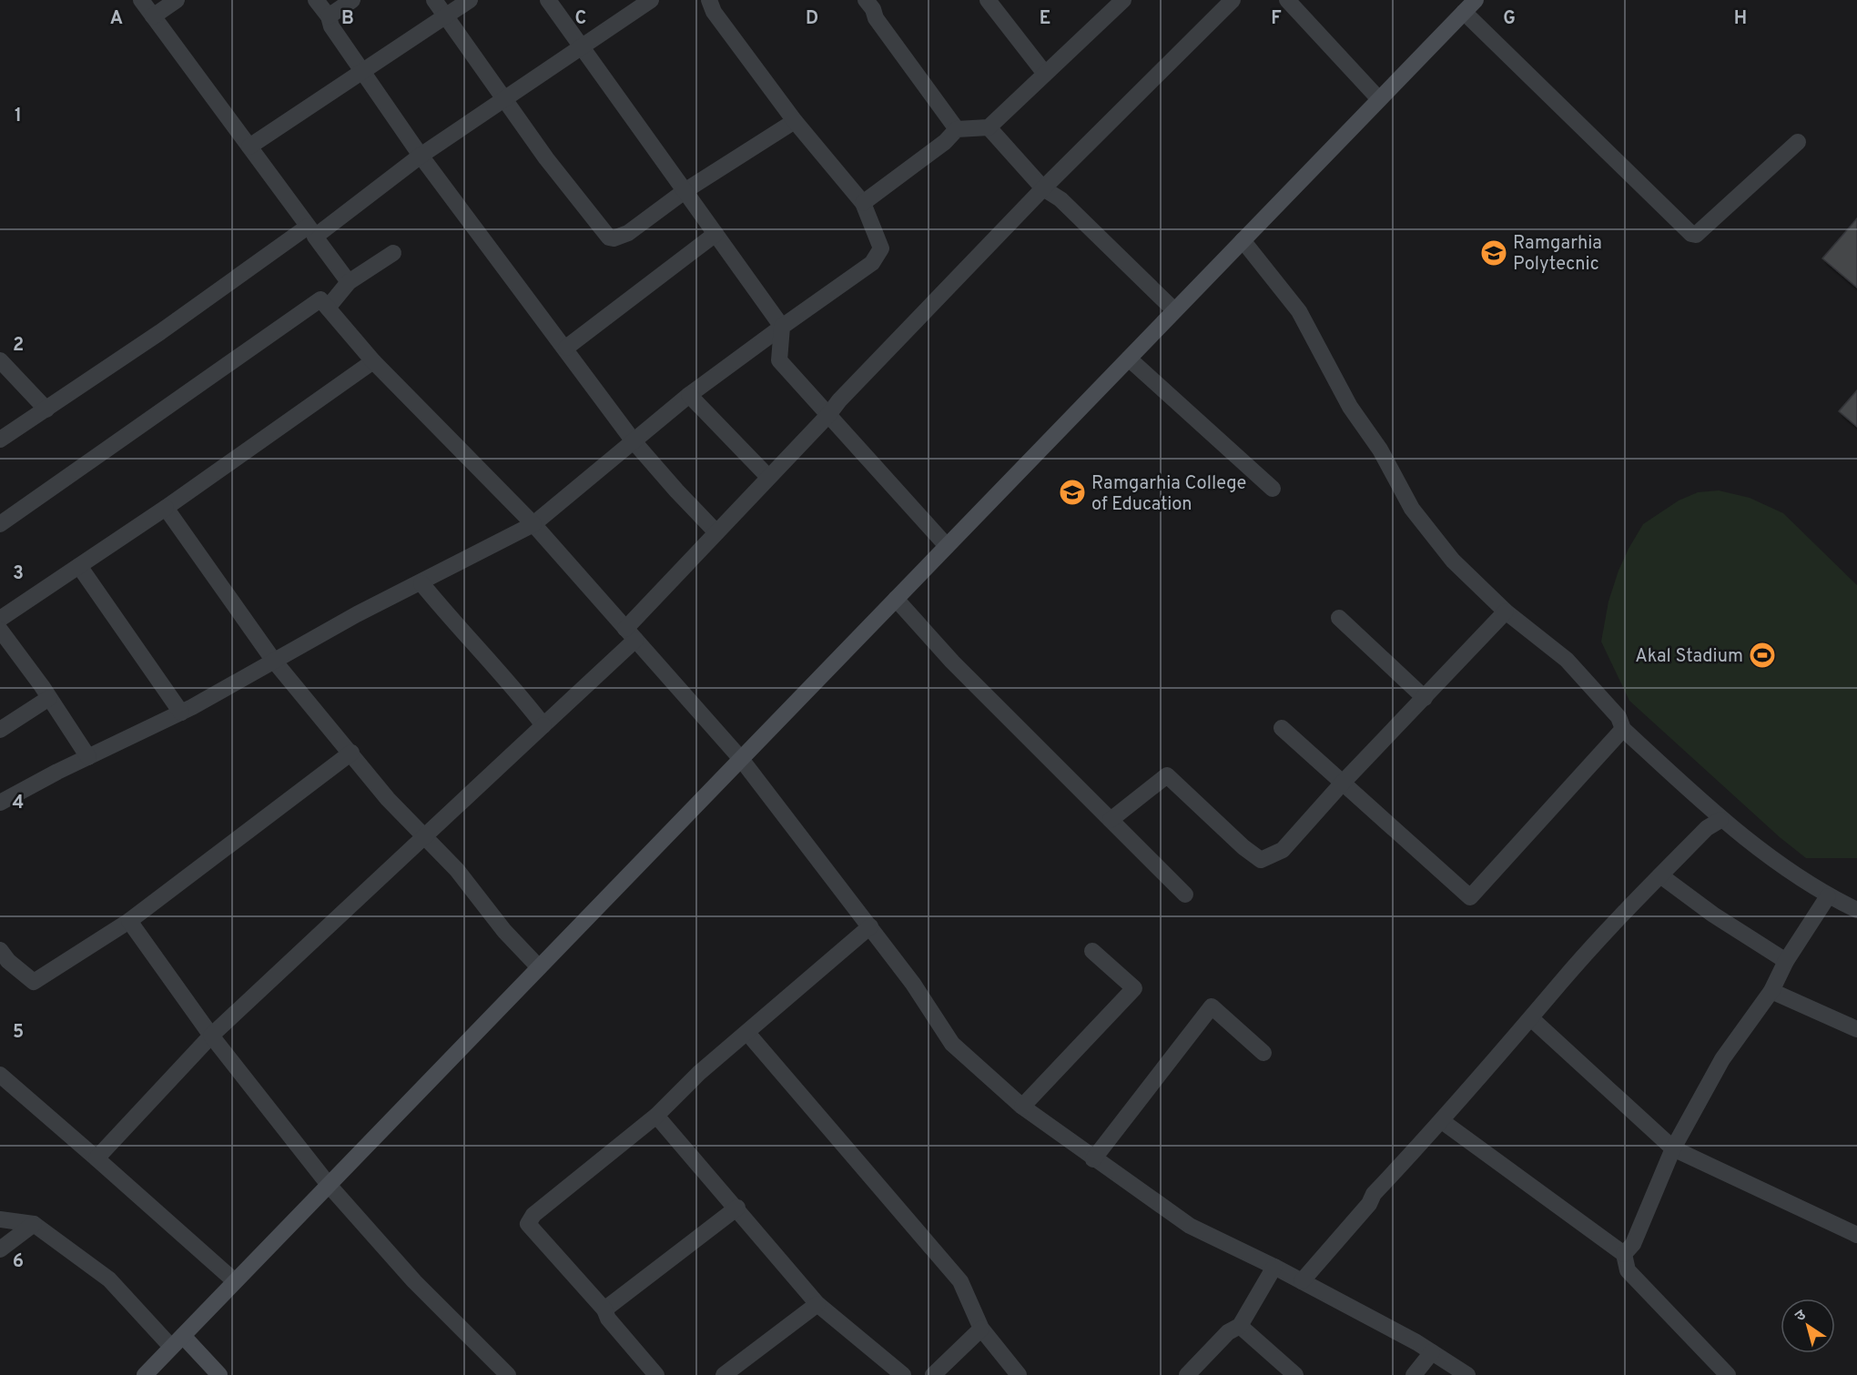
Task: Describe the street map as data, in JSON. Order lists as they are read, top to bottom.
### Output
{
  "places": {
    "school or university": ["Ramgarhia Polytecnic", "Ramgarhia College of Education"],
    "sports": ["Akal Stadium"]
  },
  "north": "top left",
  "grid": {
    "columns": [
      "A",
      "B",
      "C",
      "D",
      "E",
      "F",
      "G",
      "H"
    ],
    "rows": [
      "1",
      "2",
      "3",
      "4",
      "5",
      "6"
    ]
  }
}
